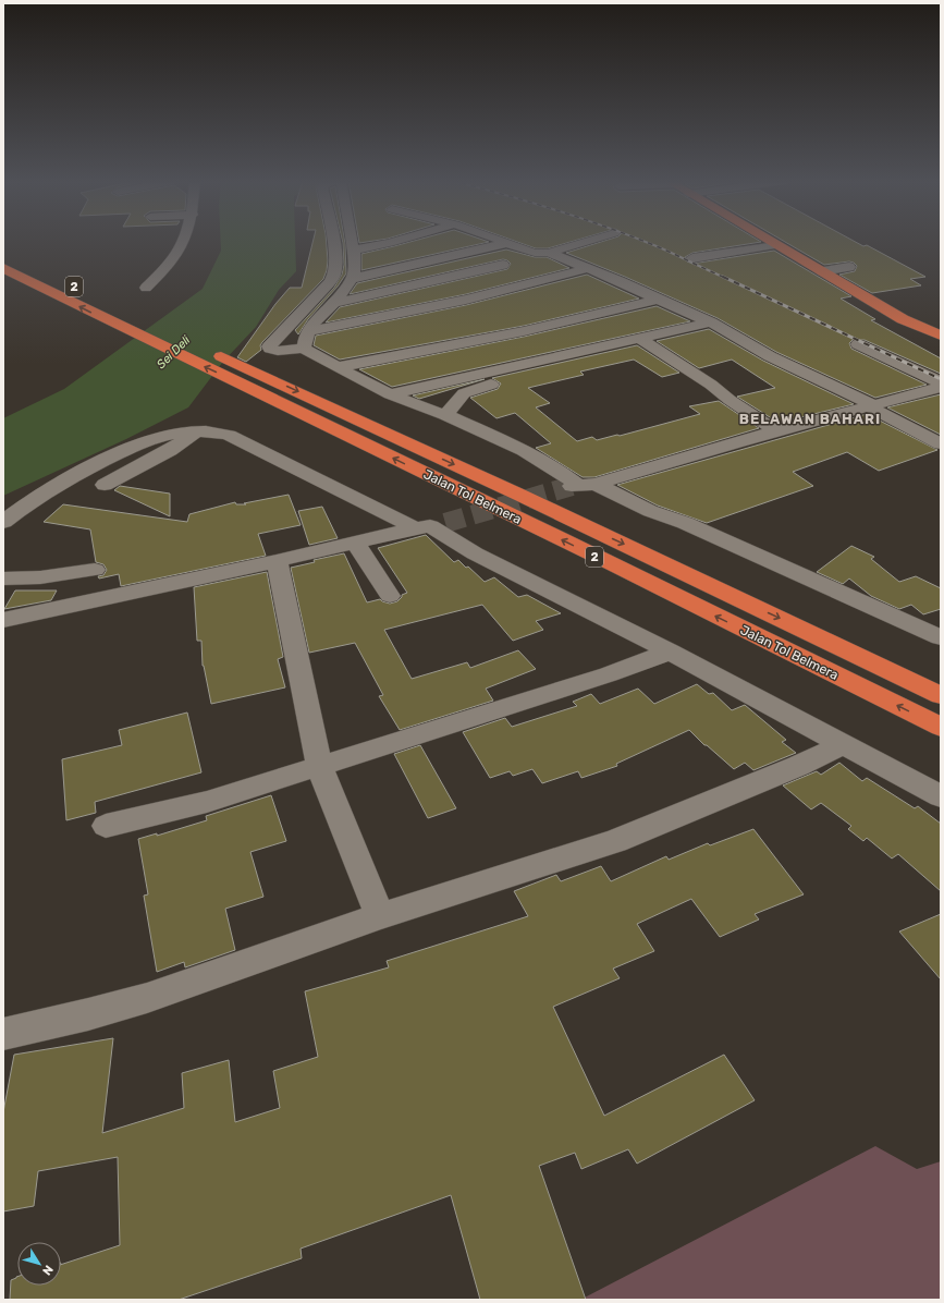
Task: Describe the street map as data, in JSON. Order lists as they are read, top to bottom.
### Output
{
  "streets": {
    "highway": ["2", "Jalan Tol Belmera"]
  },
  "districts": ["BELAWAN BAHARI"],
  "water": ["Sei Deli"],
  "north": "bottom right"
}
